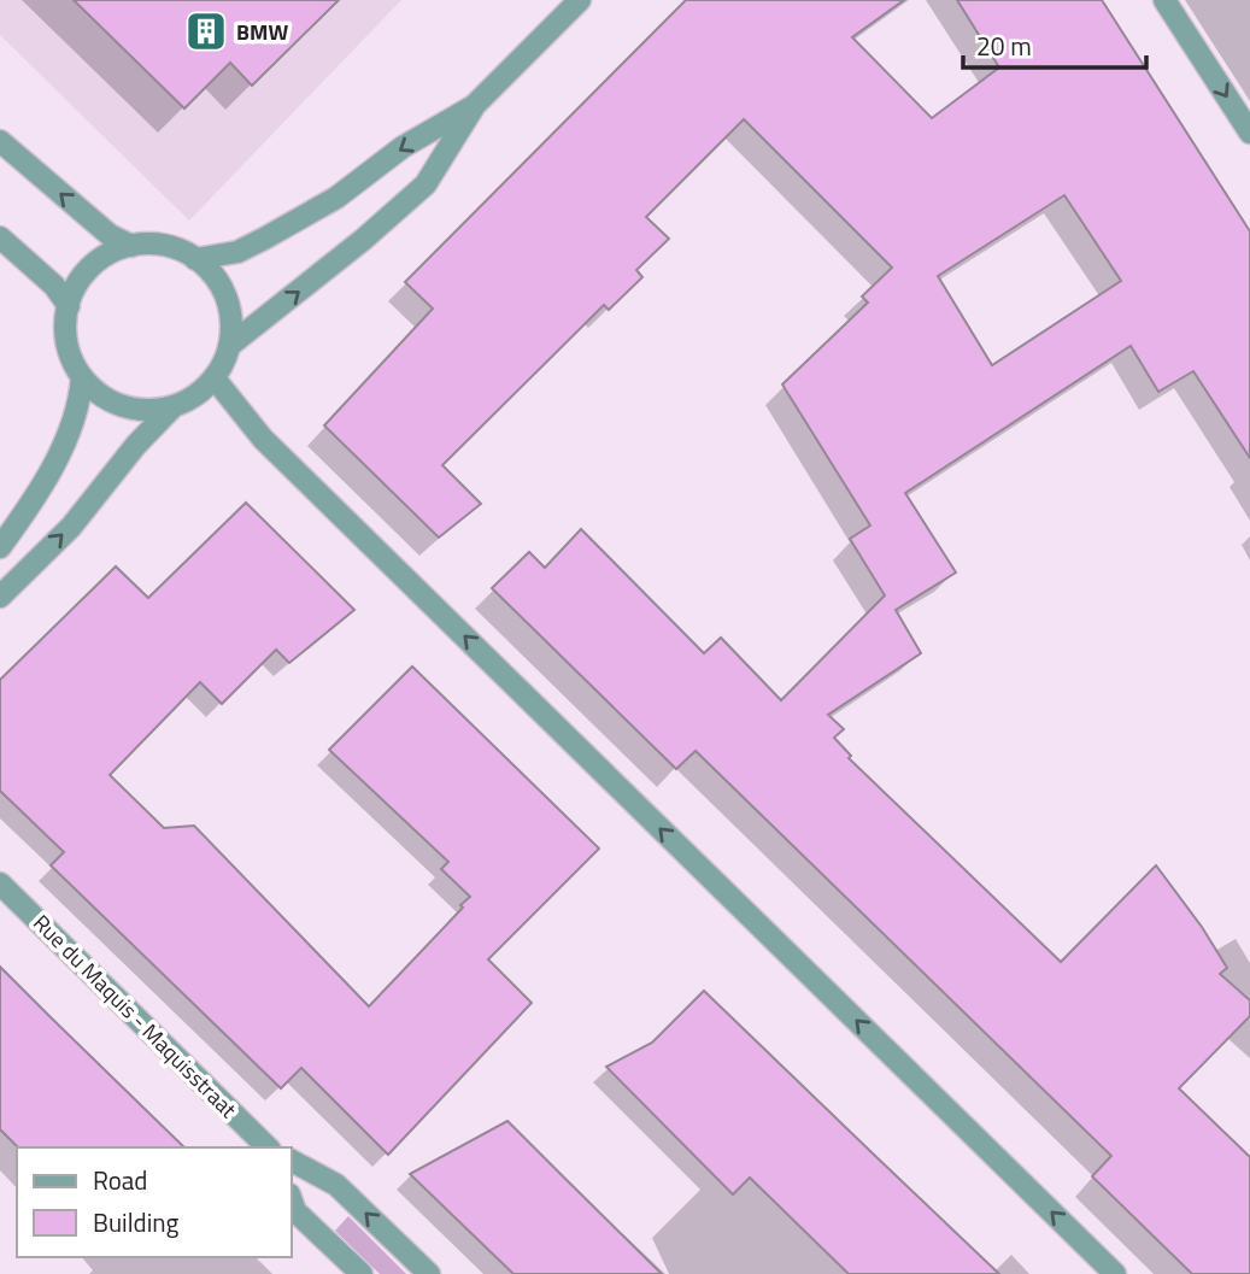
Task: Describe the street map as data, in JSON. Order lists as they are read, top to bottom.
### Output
{
  "streets": {
    "street": ["Rue du Maquis - Maquisstraat"]
  },
  "places": {
    "building": ["BMW"]
  },
  "legend": ["Road", "Building"],
  "scale_bar": "20 m"
}
